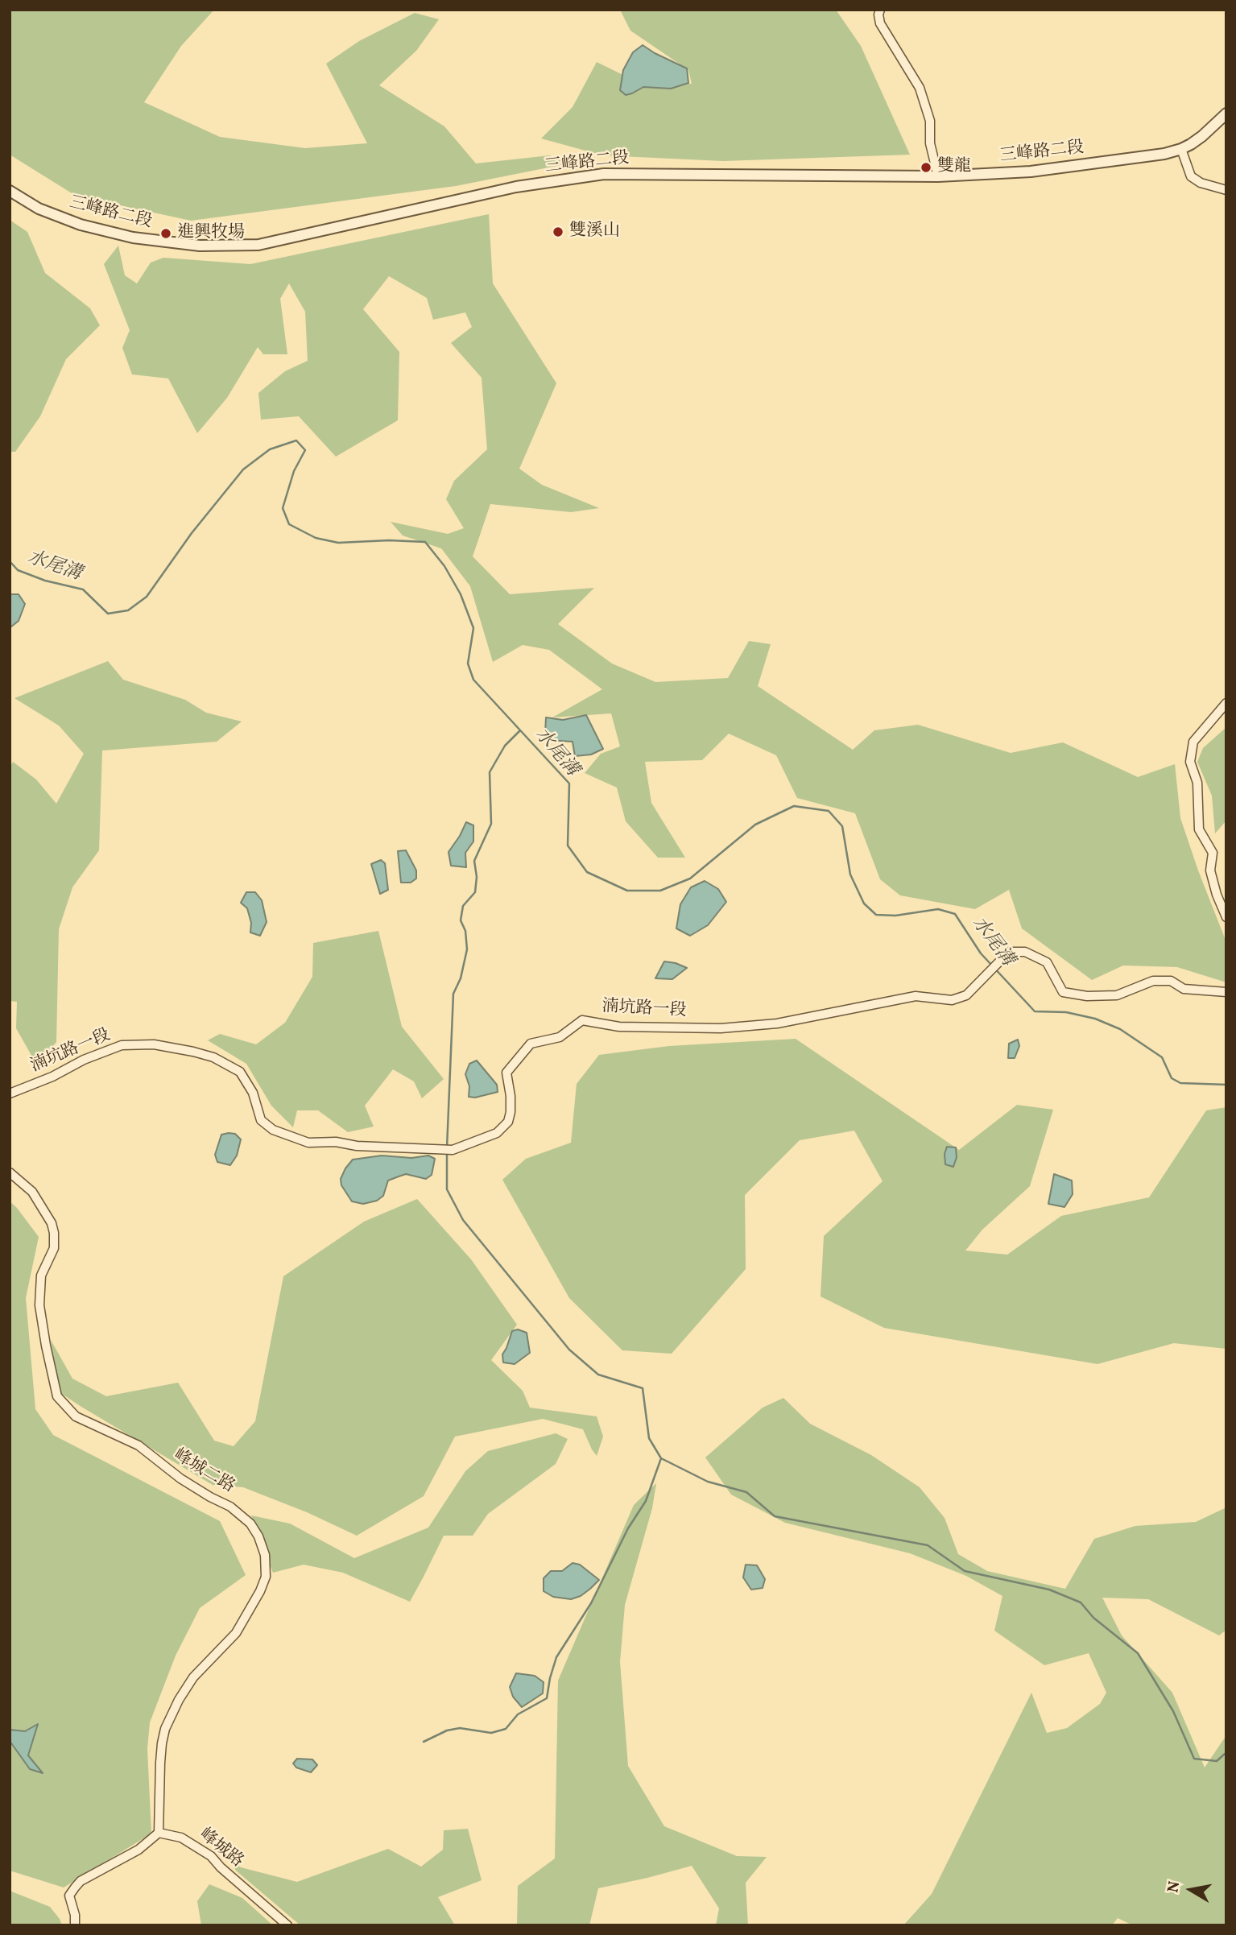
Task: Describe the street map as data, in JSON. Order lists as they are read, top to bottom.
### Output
{
  "streets": {
    "street": [
      "三峰路二段",
      "湳坑路一段",
      "峰城二路",
      "峰城路"
    ]
  },
  "crossings": [
    ["峰城二路", "峰城路"]
  ],
  "water": ["水尾溝"],
  "places": ["雙龍", "雙溪山", "進興牧場"],
  "north": "left"
}
